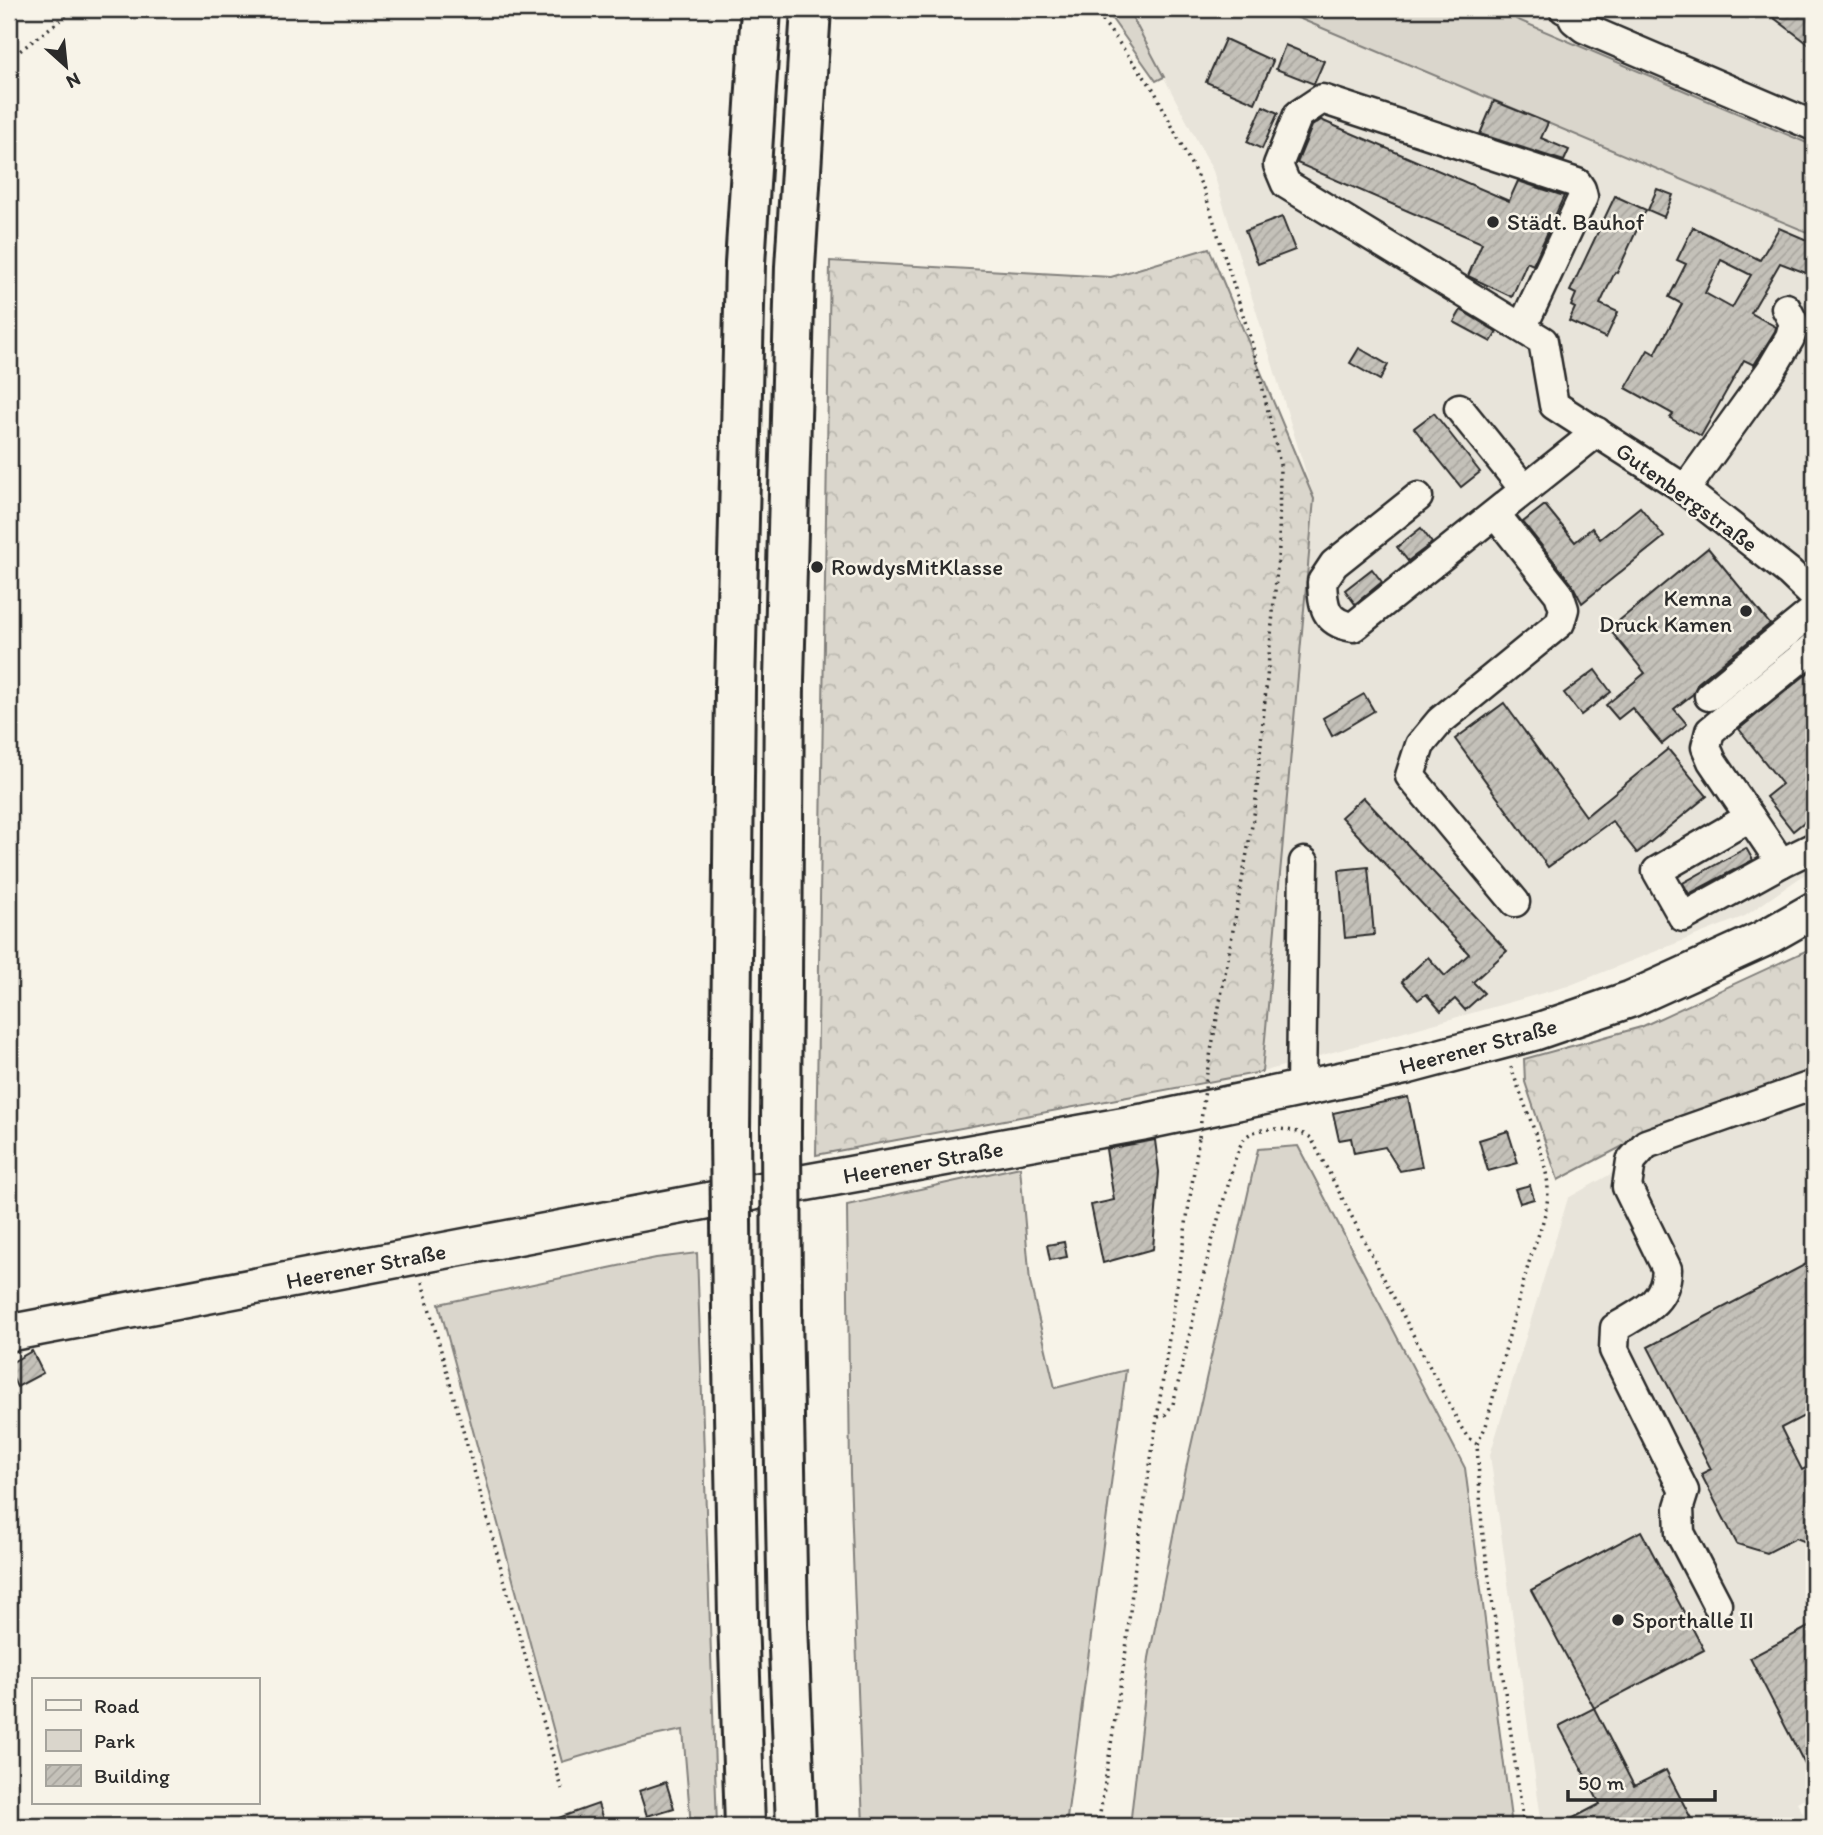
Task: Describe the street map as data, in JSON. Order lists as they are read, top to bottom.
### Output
{
  "streets": {
    "main road": ["Heerener Straße"],
    "street": ["Gutenbergstraße"]
  },
  "places": [
    "Städt. Bauhof",
    "RowdysMitKlasse",
    "Kemna Druck Kamen",
    "Sporthalle II"
  ],
  "legend": ["Road", "Park", "Building"],
  "scale_bar": "50 m",
  "north": "bottom right"
}
